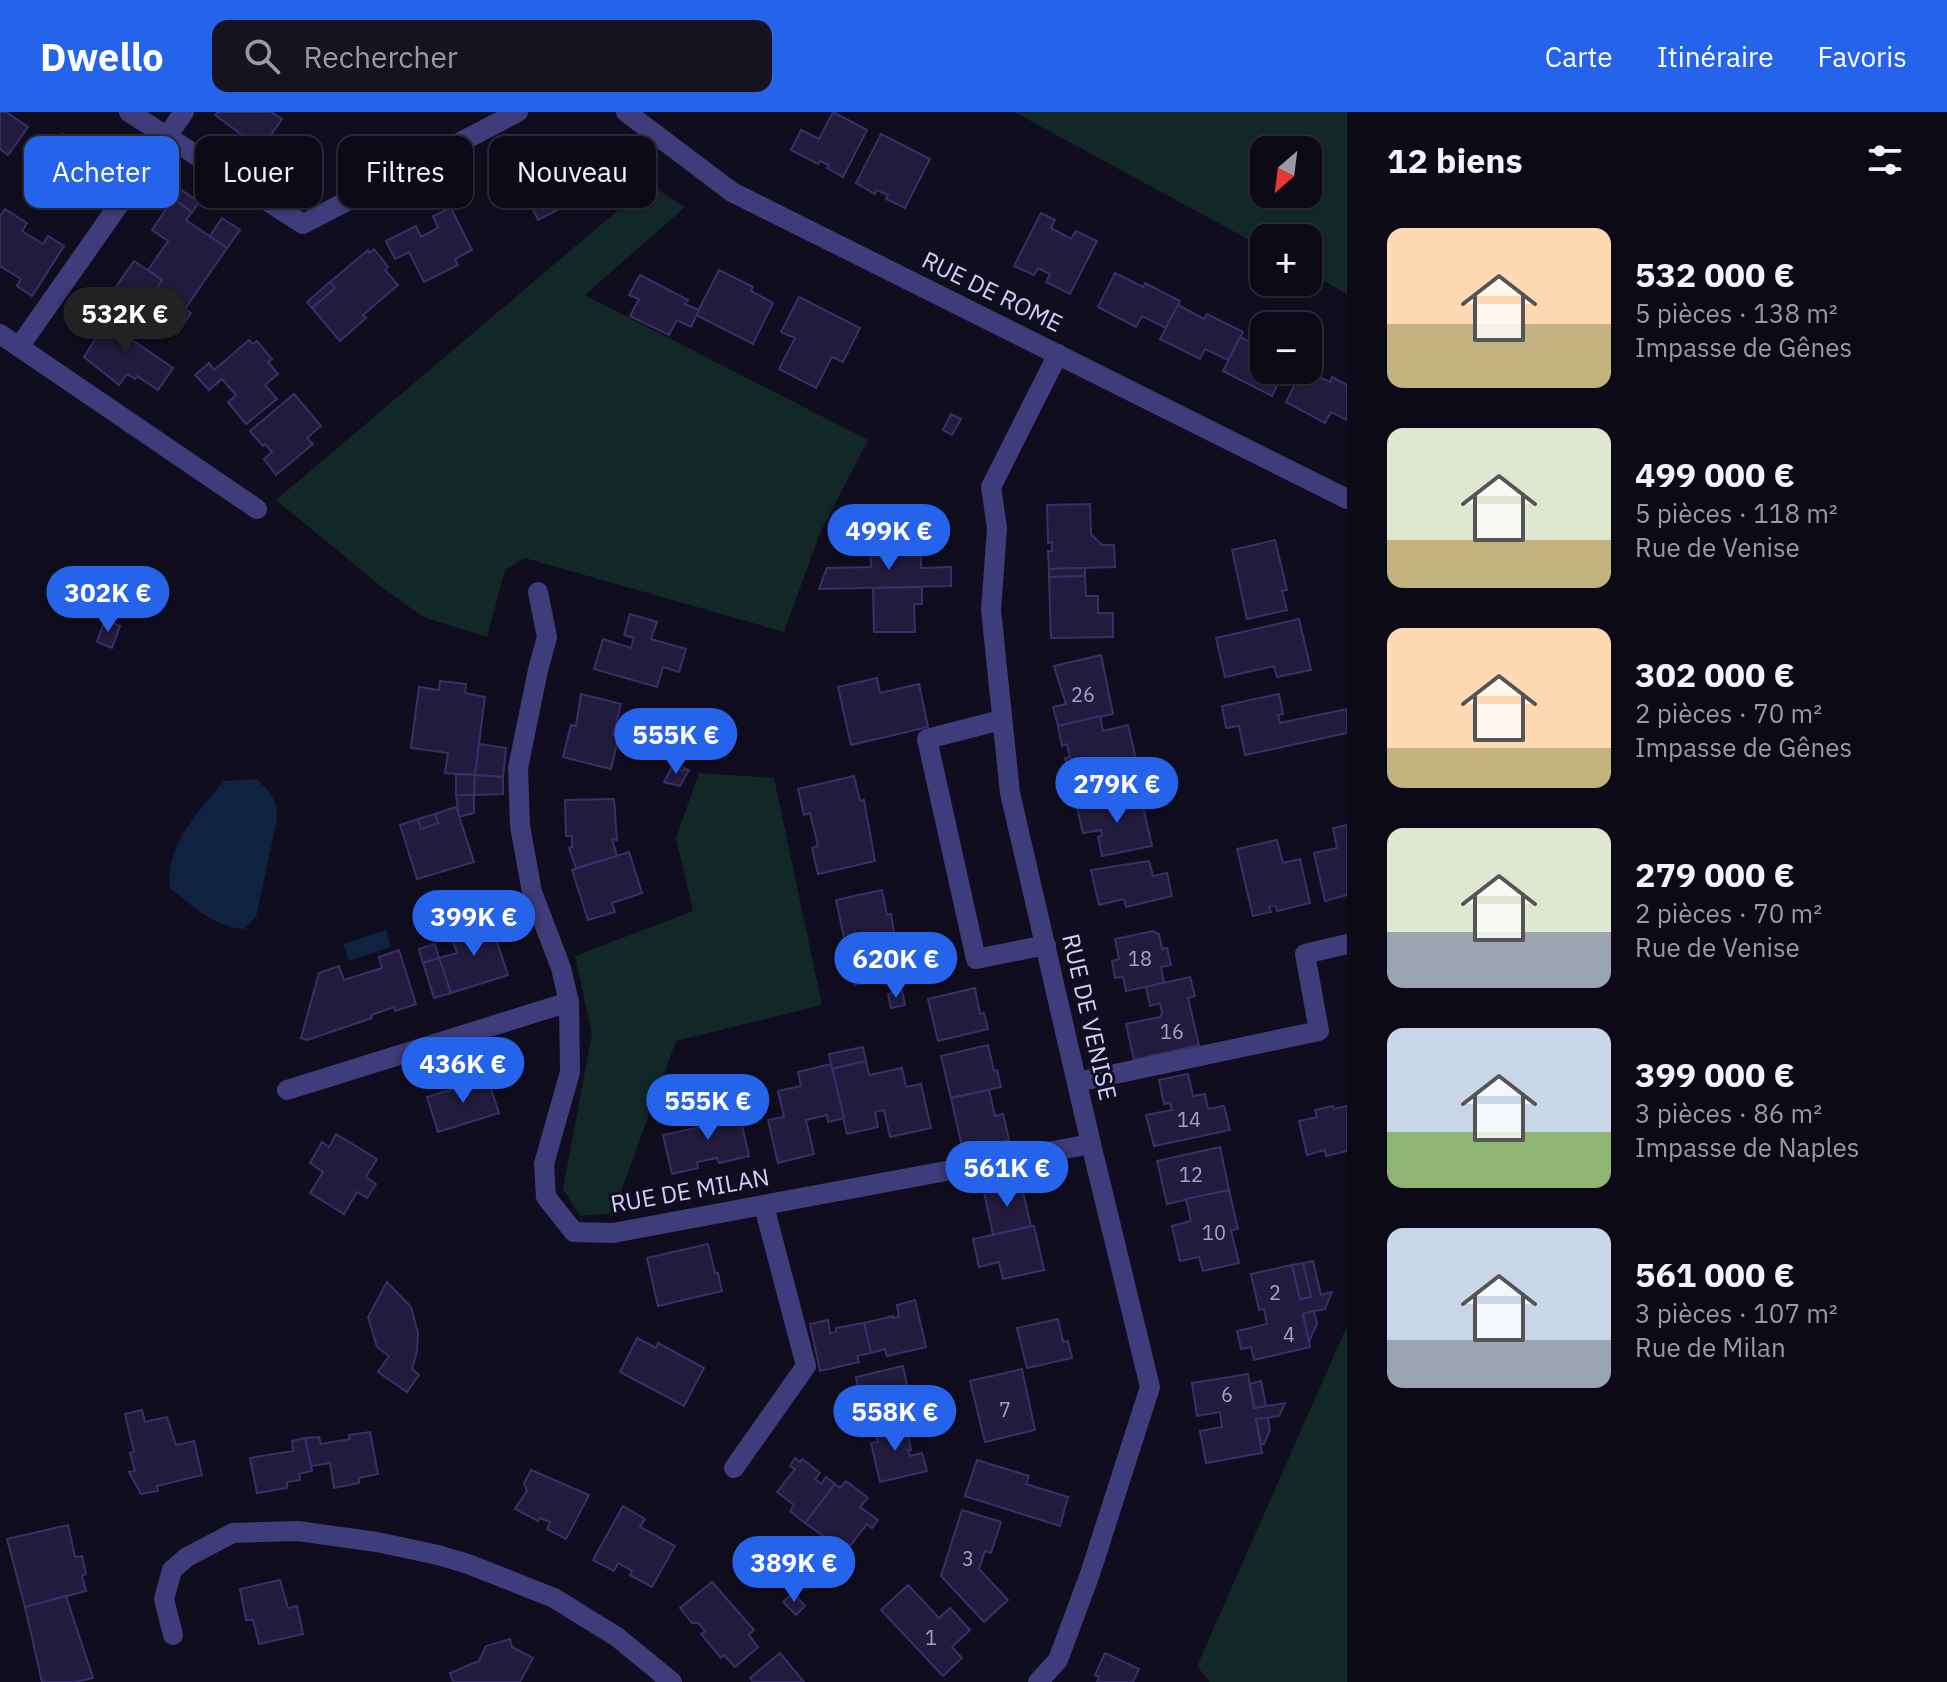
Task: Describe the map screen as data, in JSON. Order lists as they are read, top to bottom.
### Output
{
  "streets": {
    "street": ["RUE DE ROME", "RUE DE VENISE", "RUE DE MILAN"]
  },
  "crossings": [
    ["RUE DE ROME", "RUE DE VENISE"],
    ["RUE DE VENISE", "RUE DE MILAN"]
  ],
  "house_numbers": [
    "26",
    "18",
    "16",
    "14",
    "12",
    "10",
    "2",
    "4",
    "6",
    "7",
    "3",
    "1"
  ],
  "north": "bottom left",
  "page": {
    "header": "Dwello",
    "search": "Rechercher",
    "nav": ["Carte", "Itinéraire", "Favoris"],
    "heading": "12 biens",
    "map_buttons": ["+", "−"],
    "chip": [
      "Acheter",
      "Louer",
      "Filtres",
      "Nouveau"
    ],
    "list": [
      {
        "name": "532 000 €",
        "note": "5 pièces · 138 m² · Impasse de Gênes"
      },
      {
        "name": "499 000 €",
        "note": "5 pièces · 118 m² · Rue de Venise"
      },
      {
        "name": "302 000 €",
        "note": "2 pièces · 70 m² · Impasse de Gênes"
      },
      {
        "name": "279 000 €",
        "note": "2 pièces · 70 m² · Rue de Venise"
      },
      {
        "name": "399 000 €",
        "note": "3 pièces · 86 m² · Impasse de Naples"
      },
      {
        "name": "561 000 €",
        "note": "3 pièces · 107 m² · Rue de Milan"
      }
    ],
    "price": [
      "532K €",
      "499K €",
      "302K €",
      "555K €",
      "279K €",
      "399K €",
      "620K €",
      "436K €",
      "555K €",
      "561K €",
      "558K €",
      "389K €"
    ]
  }
}
